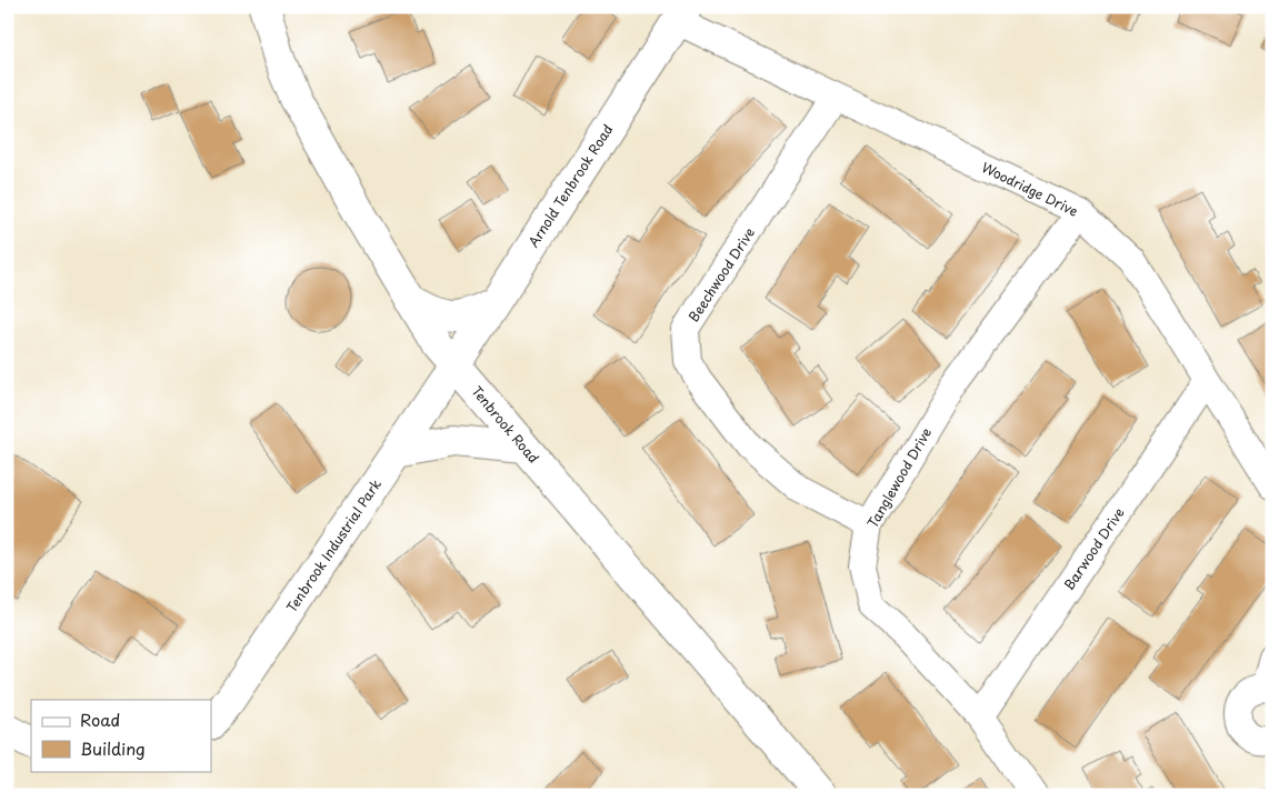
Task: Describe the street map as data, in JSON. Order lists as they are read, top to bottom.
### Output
{
  "streets": {
    "street": [
      "Arnold Tenbrook Road",
      "Woodridge Drive",
      "Beechwood Drive",
      "Tenbrook Road",
      "Tanglewood Drive",
      "Tenbrook Industrial Park",
      "Barwood Drive"
    ]
  },
  "crossings": [
    ["Arnold Tenbrook Road", "Woodridge Drive"],
    ["Arnold Tenbrook Road", "Tenbrook Road"],
    ["Arnold Tenbrook Road", "Tenbrook Industrial Park"],
    ["Woodridge Drive", "Beechwood Drive"],
    ["Woodridge Drive", "Tanglewood Drive"],
    ["Woodridge Drive", "Barwood Drive"],
    ["Beechwood Drive", "Tanglewood Drive"],
    ["Tenbrook Road", "Tenbrook Industrial Park"],
    ["Tanglewood Drive", "Barwood Drive"]
  ],
  "legend": ["Road", "Building"]
}
